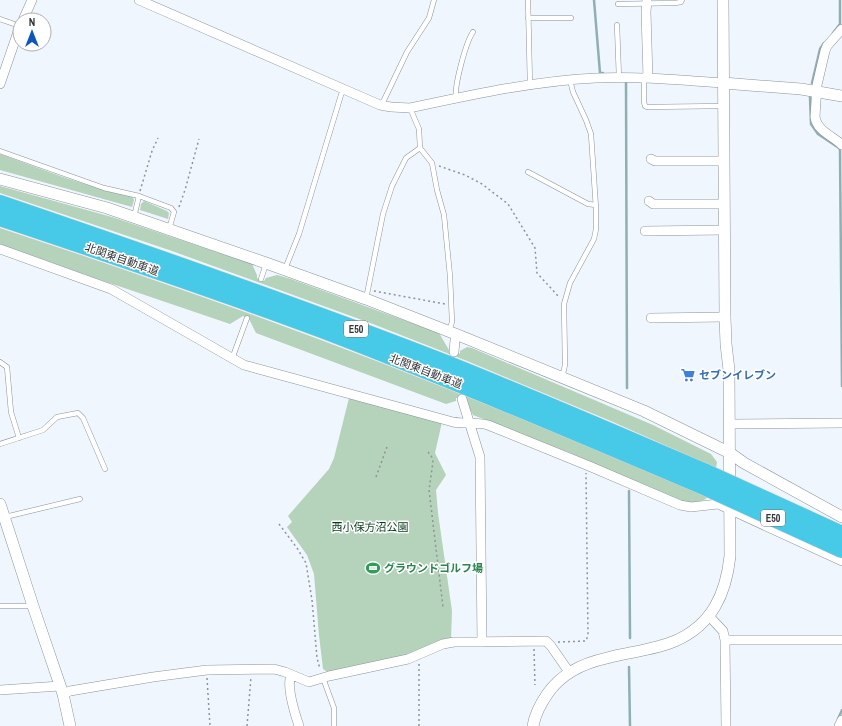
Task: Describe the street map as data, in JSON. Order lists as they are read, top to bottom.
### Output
{
  "streets": {
    "highway": ["北関東自動車道", "E50"]
  },
  "parks": ["西小保方沼公園"],
  "places": {
    "supermarket": ["セブンイレブン"],
    "sports": ["グラウンドゴルフ場"]
  },
  "north": "top"
}
